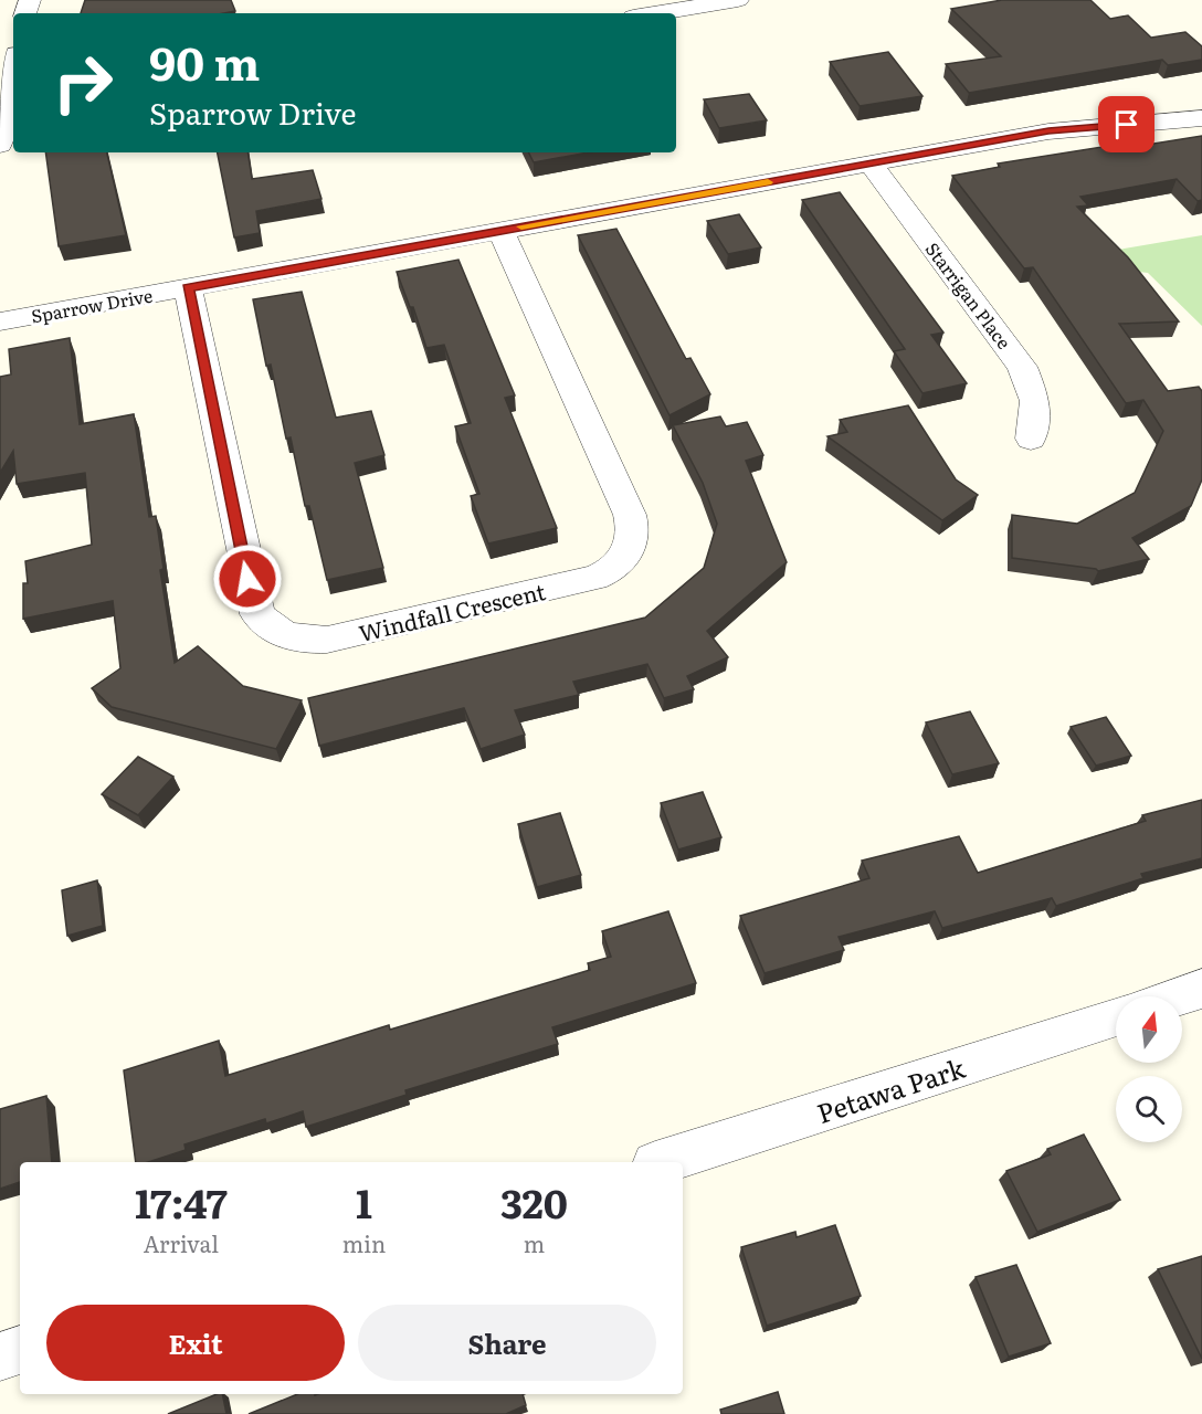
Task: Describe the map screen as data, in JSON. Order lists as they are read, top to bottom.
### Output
{
  "streets": {
    "street": [
      "Starrigan Place",
      "Sparrow Drive",
      "Windfall Crescent",
      "Petawa Park"
    ]
  },
  "crossings": [
    ["Starrigan Place", "Sparrow Drive"],
    ["Sparrow Drive", "Windfall Crescent"]
  ],
  "north": "top",
  "page": {
    "turn": ["90 m", "Sparrow Drive"],
    "eta": [
      "17:47",
      "Arrival",
      "1",
      "min",
      "320",
      "m"
    ],
    "buttons": ["Exit", "Share"]
  }
}
